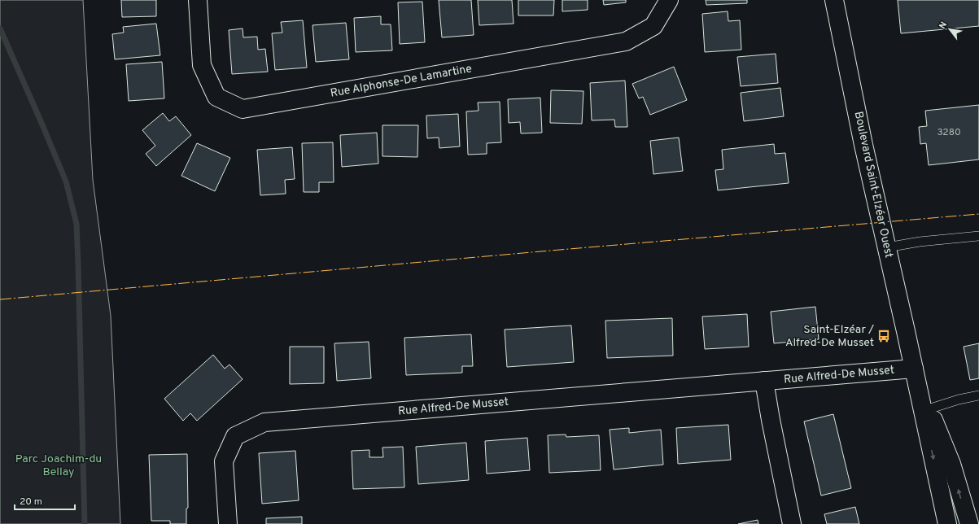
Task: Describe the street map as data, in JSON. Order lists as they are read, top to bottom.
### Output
{
  "streets": {
    "street": ["Rue Alphonse-De Lamartine", "Boulevard Saint-Elzéar Ouest", "Rue Alfred-De Musset"]
  },
  "crossings": [
    ["Boulevard Saint-Elzéar Ouest", "Rue Alfred-De Musset"]
  ],
  "parks": ["Parc Joachim-du Bellay"],
  "places": {
    "bus stop": ["Saint-Elzéar / Alfred-De Musset"]
  },
  "house_numbers": ["3280"],
  "scale_bar": "20 m",
  "north": "top left"
}
